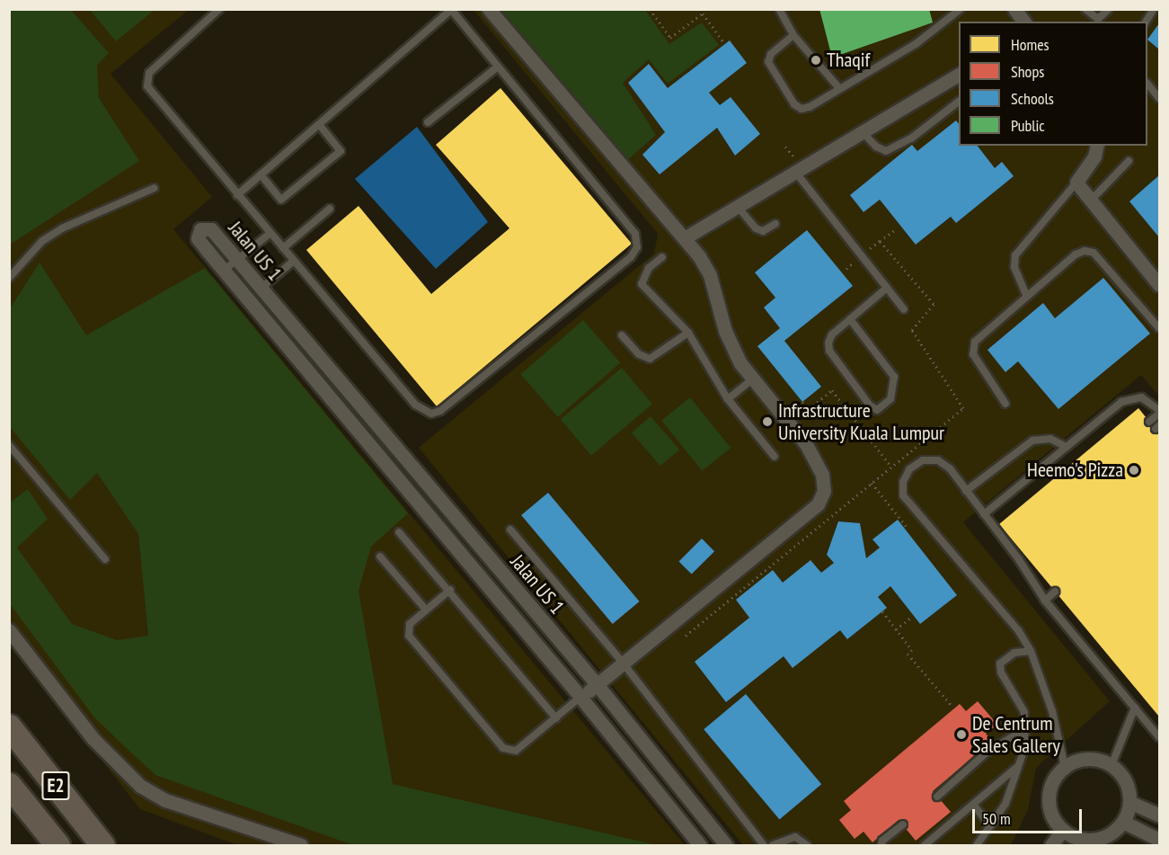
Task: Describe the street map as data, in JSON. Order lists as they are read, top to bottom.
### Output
{
  "streets": {
    "highway": ["E2"],
    "street": ["Jalan US 1"]
  },
  "places": [
    "Thaqif",
    "Infrastructure University Kuala Lumpur",
    "Heemo's Pizza",
    "De Centrum Sales Gallery"
  ],
  "legend": [
    "Homes",
    "Shops",
    "Schools",
    "Public"
  ],
  "scale_bar": "50 m"
}
